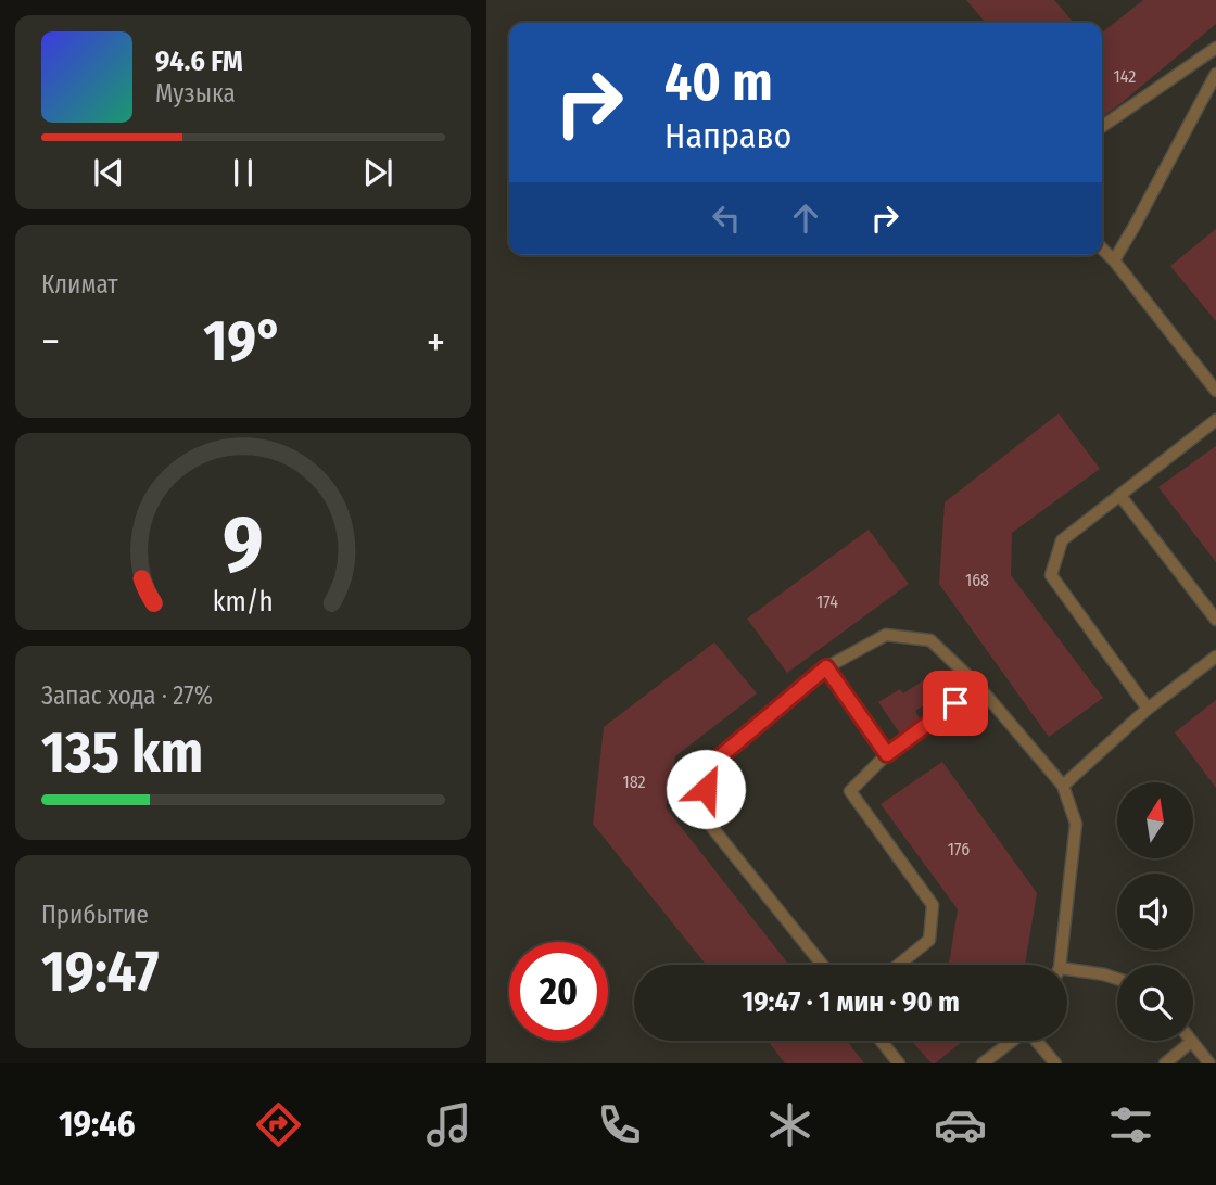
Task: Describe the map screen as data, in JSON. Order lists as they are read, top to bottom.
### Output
{
  "house_numbers": [
    "142",
    "168",
    "174",
    "182",
    "176"
  ],
  "north": "top",
  "page": {
    "turn": ["40 m", "Направо"],
    "song": ["94.6 FM", "Музыка"],
    "tile": [
      "Климат",
      ["Запас хода · 27%", "135 km"],
      ["Прибытие", "19:47"]
    ],
    "heat": ["−", "19°", "+"],
    "limit": "20",
    "trip": "19:47 · 1 мин · 90 m",
    "tabs": "19:46",
    "gauge": ["9", "km/h"]
  }
}
